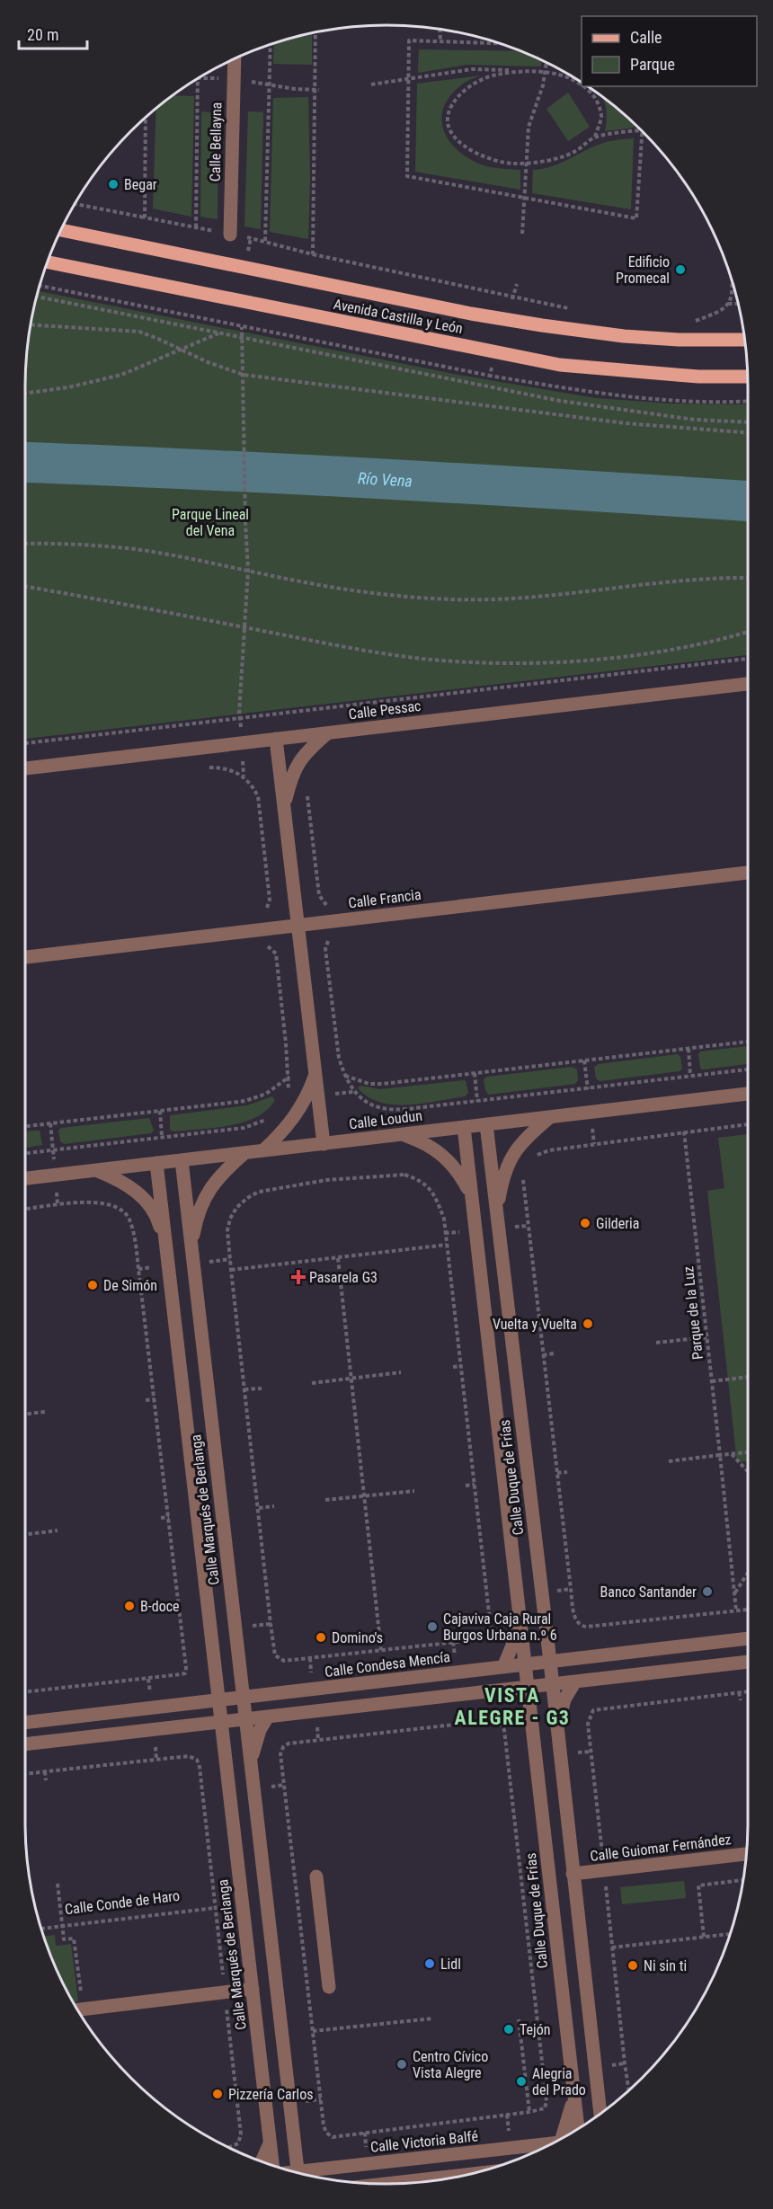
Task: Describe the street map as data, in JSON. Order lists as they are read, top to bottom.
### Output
{
  "streets": {
    "main road": ["Avenida Castilla y León"],
    "street": [
      "Calle Bellayna",
      "Calle Pessac",
      "Calle Francia",
      "Calle Loudun",
      "Calle Duque de Frías",
      "Calle Marqués de Berlanga",
      "Calle Condesa Mencía",
      "Calle Guiomar Fernández",
      "Calle Victoria Balfé"
    ],
    "path": ["Parque de la Luz", "Calle Conde de Haro"]
  },
  "crossings": [
    ["Calle Loudun", "Calle Duque de Frías"],
    ["Calle Loudun", "Calle Marqués de Berlanga"],
    ["Calle Duque de Frías", "Calle Condesa Mencía"],
    ["Calle Duque de Frías", "Calle Guiomar Fernández"],
    ["Calle Marqués de Berlanga", "Calle Condesa Mencía"]
  ],
  "districts": ["VISTA ALEGRE - G3"],
  "water": ["Río Vena"],
  "parks": ["Parque Lineal del Vena"],
  "places": {
    "other": [
      "Begar",
      "Edificio Promecal",
      "Gilderia",
      "De Simón",
      "Vuelta y Vuelta",
      "Banco Santander",
      "B-doce",
      "Cajaviva Caja Rural Burgos Urbana n.º 6",
      "Domino's",
      "Lidl",
      "Ni sin ti",
      "Tejón",
      "Centro Cívico Vista Alegre",
      "Alegria del Prado",
      "Pizzería Carlos"
    ],
    "health": ["Pasarela G3"]
  },
  "legend": ["Calle", "Parque"],
  "scale_bar": "20 m"
}
